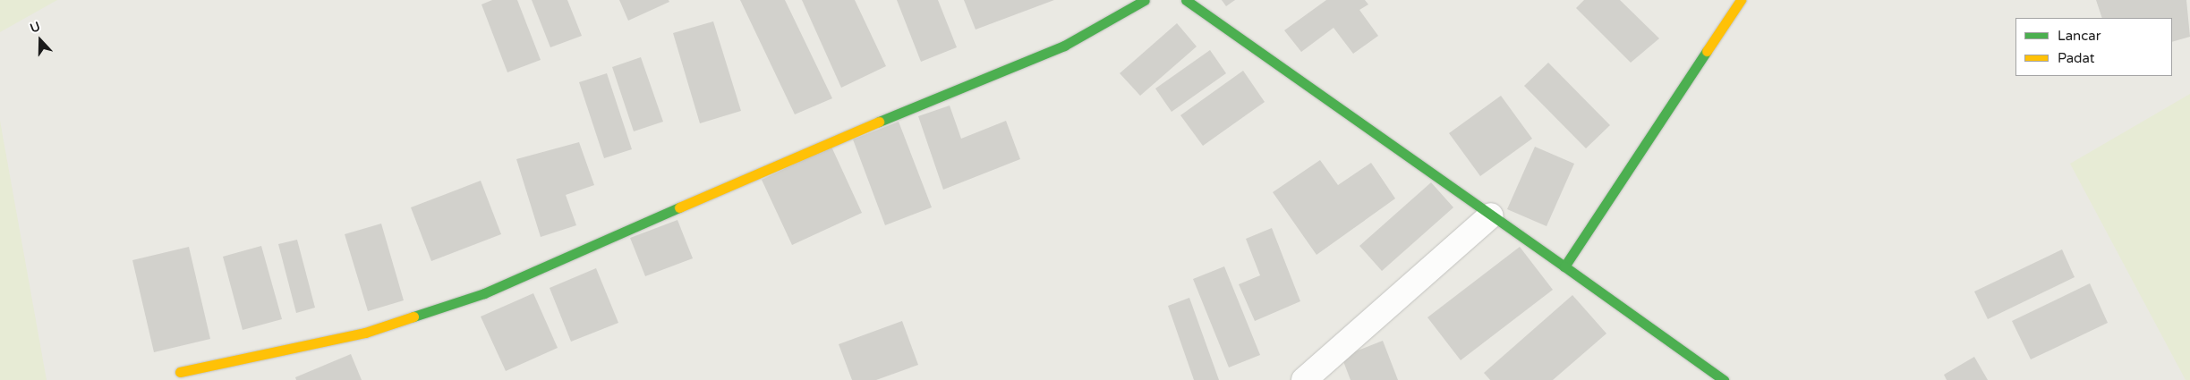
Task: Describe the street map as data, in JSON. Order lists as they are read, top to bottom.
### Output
{
  "legend": ["Lancar", "Padat"],
  "north": "top"
}
